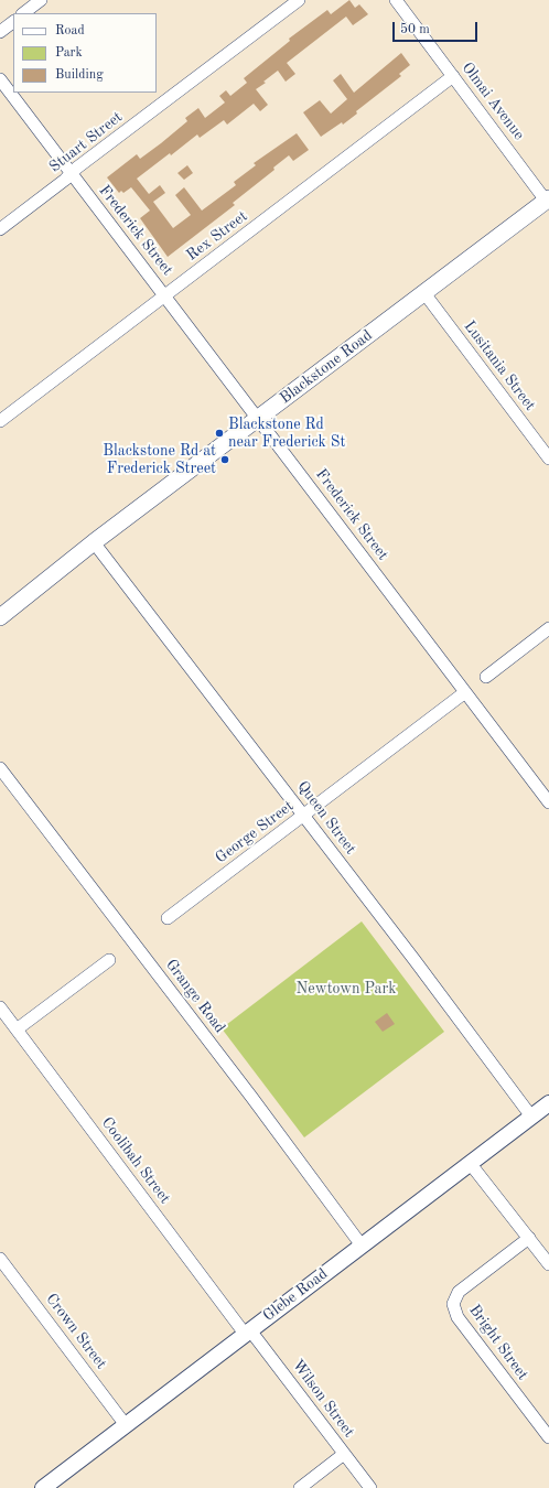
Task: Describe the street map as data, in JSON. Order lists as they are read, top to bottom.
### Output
{
  "streets": {
    "main road": ["Blackstone Road"],
    "street": [
      "Olmai Avenue",
      "Stuart Street",
      "Frederick Street",
      "Rex Street",
      "Lusitania Street",
      "Queen Street",
      "George Street",
      "Grange Road",
      "Coolibah Street",
      "Glebe Road",
      "Crown Street",
      "Bright Street",
      "Wilson Street"
    ]
  },
  "crossings": [
    ["Olmai Avenue", "Rex Street"],
    ["Olmai Avenue", "Blackstone Road"],
    ["Stuart Street", "Frederick Street"],
    ["Frederick Street", "Rex Street"],
    ["Frederick Street", "Blackstone Road"],
    ["Frederick Street", "George Street"],
    ["Lusitania Street", "Blackstone Road"],
    ["Blackstone Road", "Queen Street"],
    ["Queen Street", "George Street"],
    ["Queen Street", "Glebe Road"],
    ["Grange Road", "Glebe Road"],
    ["Coolibah Street", "Glebe Road"],
    ["Coolibah Street", "Wilson Street"],
    ["Glebe Road", "Crown Street"],
    ["Glebe Road", "Wilson Street"]
  ],
  "parks": ["Newtown Park"],
  "places": ["Blackstone Rd near Frederick St", "Blackstone Rd at Frederick Street"],
  "legend": ["Road", "Park", "Building"],
  "scale_bar": "50 m"
}
